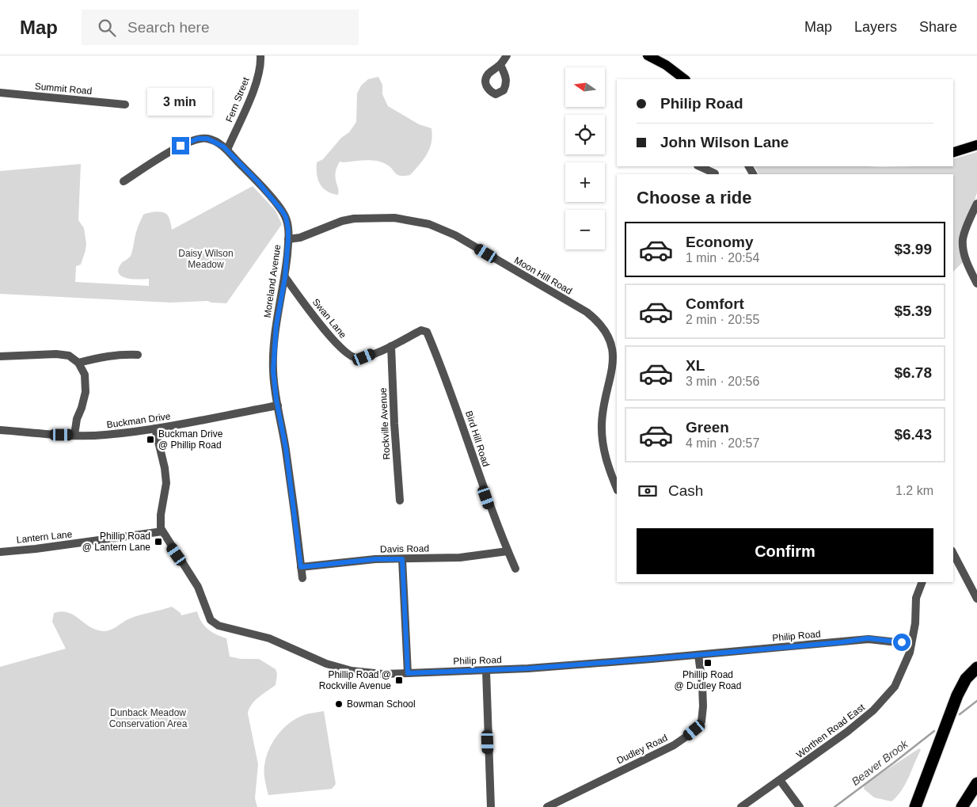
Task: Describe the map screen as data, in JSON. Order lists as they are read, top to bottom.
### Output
{
  "streets": {
    "street": [
      "Summit Road",
      "Fern Street",
      "Moon Hill Road",
      "Moreland Avenue",
      "Swan Lane",
      "Buckman Drive",
      "Rockville Avenue",
      "Bird Hill Road",
      "Lantern Lane",
      "Davis Road",
      "Philip Road",
      "Worthen Road East",
      "Dudley Road"
    ]
  },
  "crossings": [
    ["Fern Street", "Moreland Avenue"],
    ["Moon Hill Road", "Moreland Avenue"],
    ["Moreland Avenue", "Swan Lane"],
    ["Moreland Avenue", "Buckman Drive"],
    ["Moreland Avenue", "Davis Road"],
    ["Swan Lane", "Rockville Avenue"],
    ["Swan Lane", "Bird Hill Road"],
    ["Bird Hill Road", "Davis Road"],
    ["Lantern Lane", "Philip Road"],
    ["Philip Road", "Worthen Road East"],
    ["Philip Road", "Dudley Road"]
  ],
  "water": ["Beaver Brook"],
  "parks": ["Daisy Wilson Meadow", "Dunback Meadow Conservation Area"],
  "places": {
    "transit": [
      "Buckman Drive @ Phillip Road",
      "Phillip Road @ Lantern Lane",
      "Phillip Road @ Dudley Road",
      "Phillip Road @ Rockville Avenue"
    ],
    "other": ["Bowman School"]
  },
  "north": "left",
  "page": {
    "header": "Map",
    "search": "Search here",
    "nav": ["Map", "Layers", "Share"],
    "map_buttons": ["+", "−"],
    "banner": ["Philip Road", "John Wilson Lane"],
    "bubble": "3 min",
    "heading": "Choose a ride",
    "list": [
      {
        "name": "Economy",
        "note": "1 min · 20:54",
        "value": "$3.99"
      },
      {
        "name": "Comfort",
        "note": "2 min · 20:55",
        "value": "$5.39"
      },
      {
        "name": "XL",
        "note": "3 min · 20:56",
        "value": "$6.78"
      },
      {
        "name": "Green",
        "note": "4 min · 20:57",
        "value": "$6.43"
      }
    ],
    "pay": ["Cash", "1.2 km"],
    "buttons": "Confirm"
  }
}
